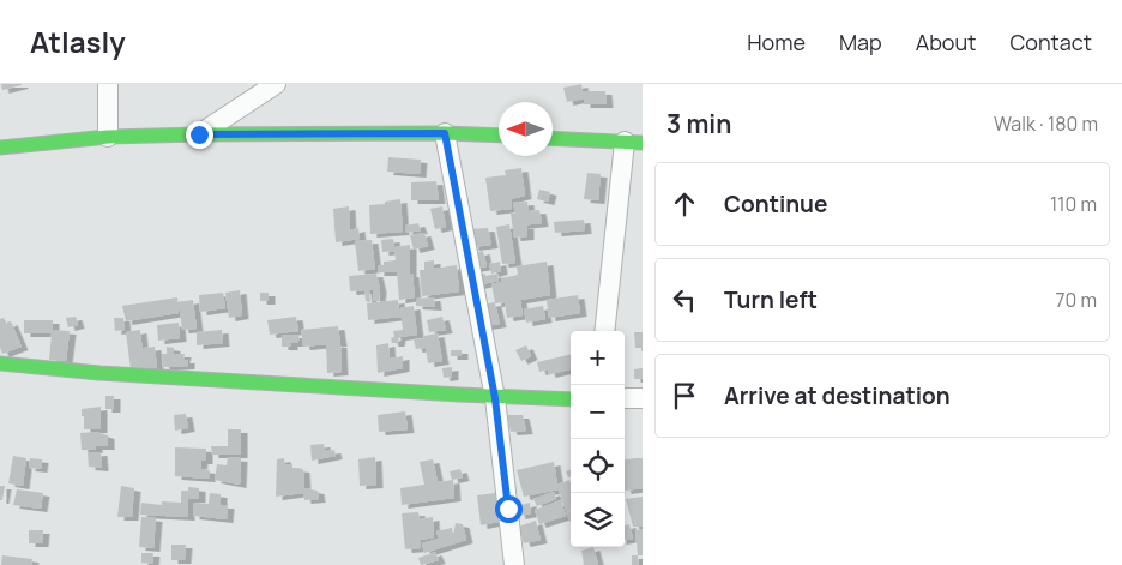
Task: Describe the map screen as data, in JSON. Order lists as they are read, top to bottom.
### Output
{
  "north": "left",
  "page": {
    "header": "Atlasly",
    "nav": [
      "Home",
      "Map",
      "About",
      "Contact"
    ],
    "heading": ["3 min", "Walk · 180 m"],
    "list": [
      ["Continue", "110 m"],
      ["Turn left", "70 m"],
      "Arrive at destination"
    ],
    "map_buttons": ["+", "−"]
  }
}
